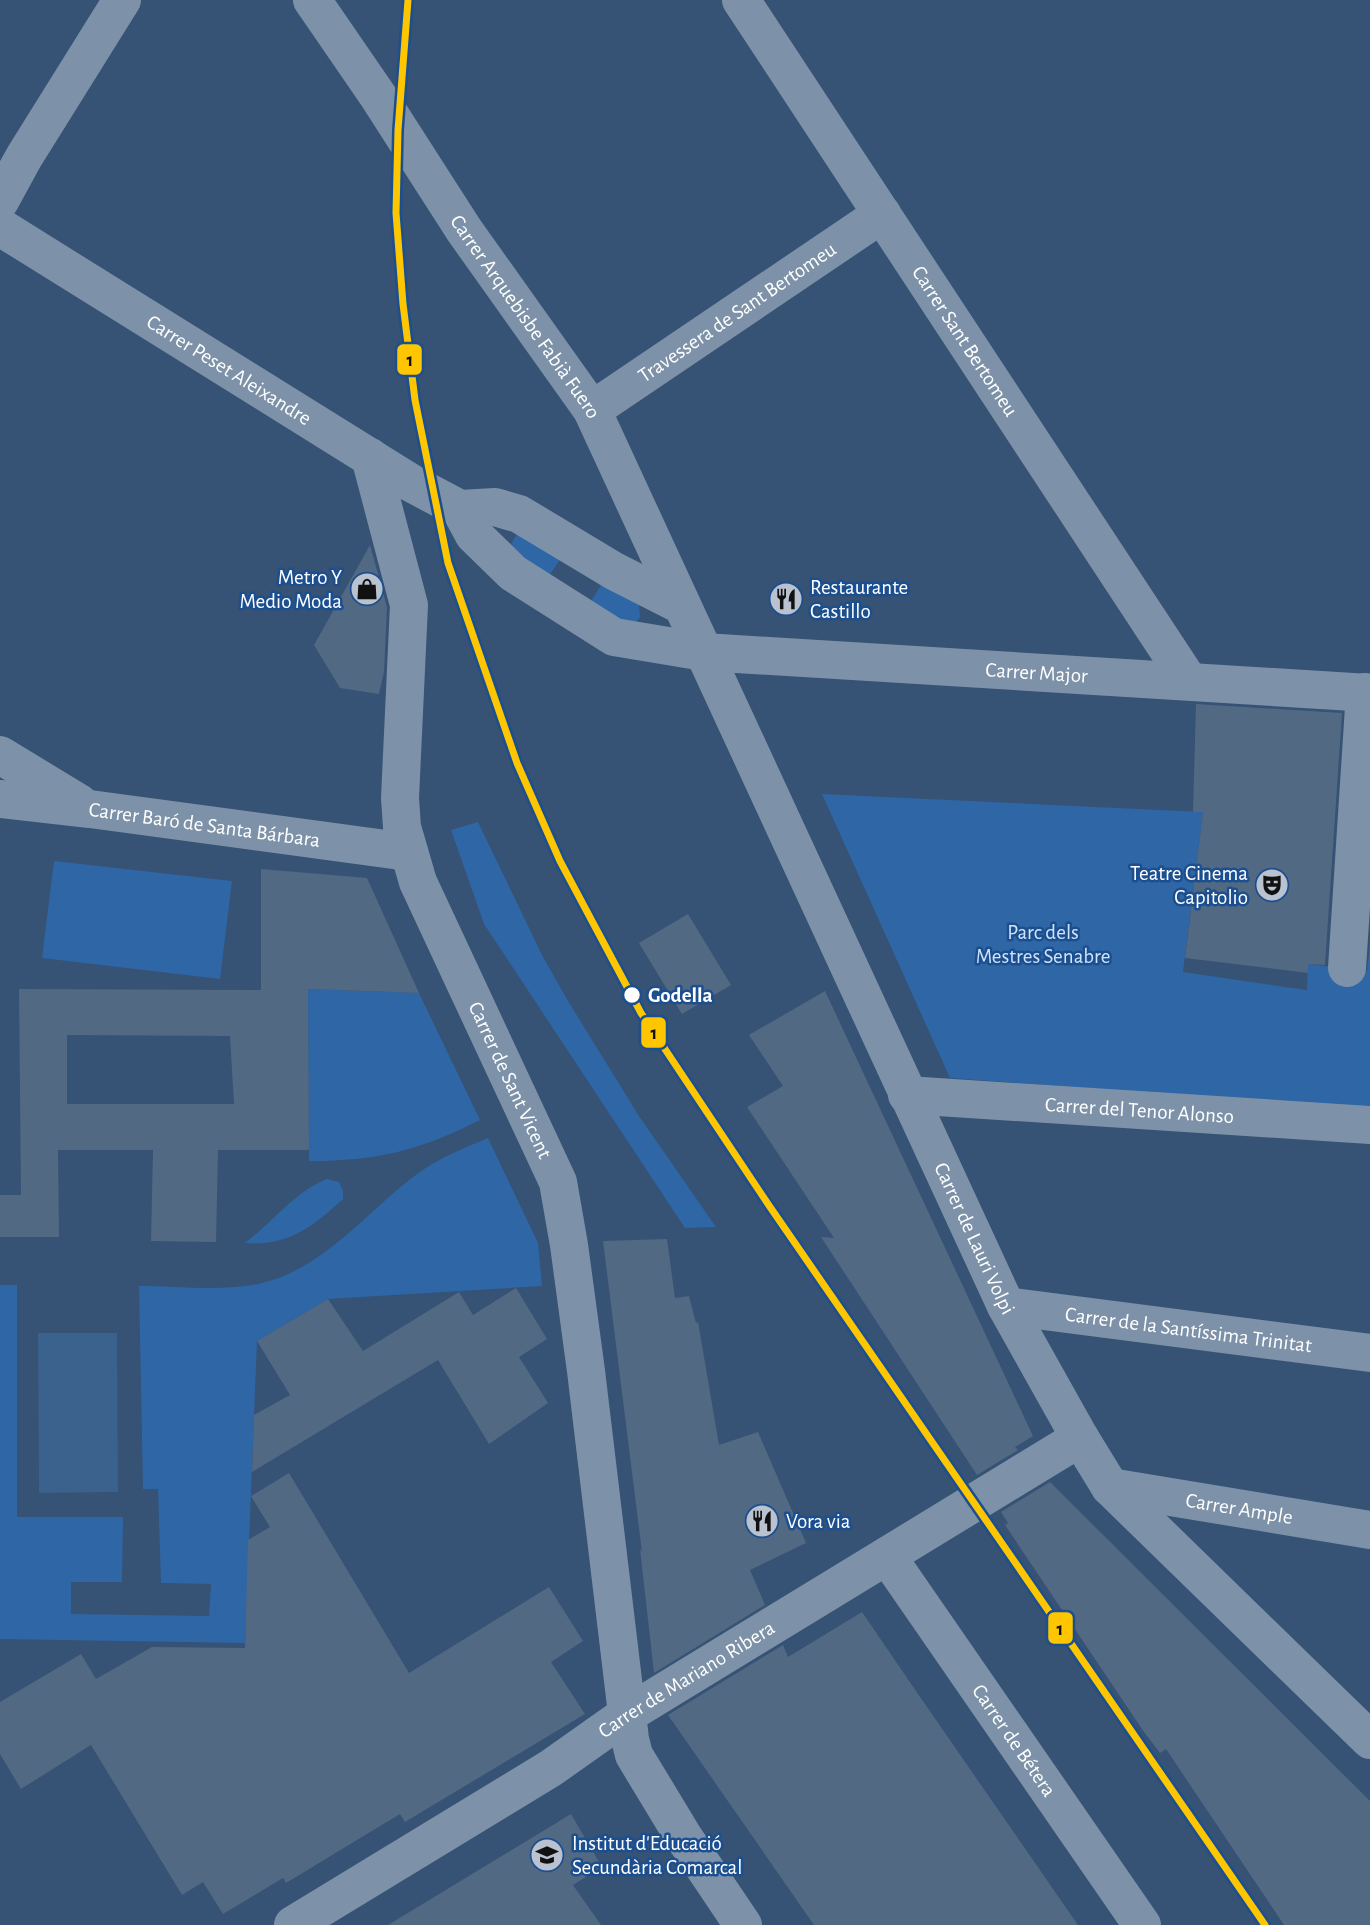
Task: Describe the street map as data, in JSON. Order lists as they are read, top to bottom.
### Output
{
  "streets": {
    "street": [
      "Travessera de Sant Bertomeu",
      "Carrer Arquebisbe Fabià Fuero",
      "Carrer Sant Bertomeu",
      "Carrer Peset Aleixandre",
      "Carrer Major",
      "Carrer Baró de Santa Bárbara",
      "Carrer de Sant Vicent",
      "Carrer del Tenor Alonso",
      "Carrer de Lauri Volpi",
      "Carrer de la Santíssima Trinitat",
      "Carrer Ample",
      "Carrer de Mariano Ribera",
      "Carrer de Bétera"
    ]
  },
  "crossings": [
    ["Travessera de Sant Bertomeu", "Carrer Arquebisbe Fabià Fuero"],
    ["Travessera de Sant Bertomeu", "Carrer Sant Bertomeu"],
    ["Carrer Arquebisbe Fabià Fuero", "Carrer Major"],
    ["Carrer Arquebisbe Fabià Fuero", "Carrer de Lauri Volpi"],
    ["Carrer Sant Bertomeu", "Carrer Major"],
    ["Carrer Peset Aleixandre", "Carrer Major"],
    ["Carrer Peset Aleixandre", "Carrer de Sant Vicent"],
    ["Carrer Major", "Carrer de Lauri Volpi"],
    ["Carrer Baró de Santa Bárbara", "Carrer de Sant Vicent"],
    ["Carrer de Sant Vicent", "Carrer de Mariano Ribera"],
    ["Carrer del Tenor Alonso", "Carrer de Lauri Volpi"],
    ["Carrer de Lauri Volpi", "Carrer de la Santíssima Trinitat"],
    ["Carrer de Lauri Volpi", "Carrer Ample"],
    ["Carrer de Lauri Volpi", "Carrer de Mariano Ribera"],
    ["Carrer de Mariano Ribera", "Carrer de Bétera"]
  ],
  "parks": ["Parc dels Mestres Senabre"],
  "places": {
    "shop": ["Metro Y Medio Moda"],
    "restaurant": ["Restaurante Castillo", "Vora via"],
    "theatre": ["Teatre Cinema Capitolio"],
    "other": ["Godella"],
    "school or university": ["Institut d'Educació Secundària Comarcal"]
  },
  "lines": ["transit line 1"]
}
